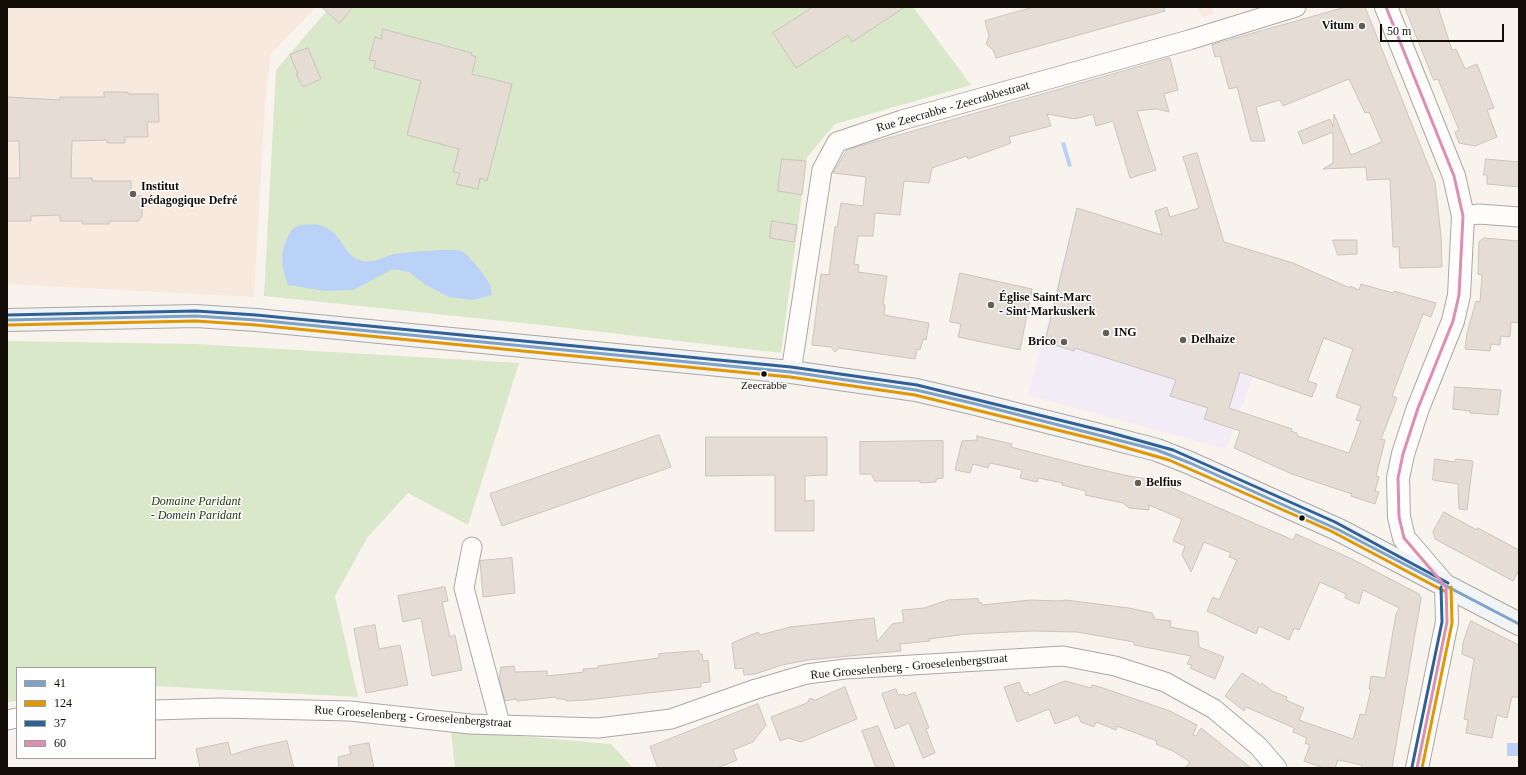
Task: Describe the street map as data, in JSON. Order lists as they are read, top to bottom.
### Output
{
  "streets": {
    "street": ["Rue Zeecrabbe - Zeecrabbestraat", "Rue Groeselenberg - Groeselenbergstraat"]
  },
  "parks": ["Domaine Paridant - Domein Paridant"],
  "places": [
    "Vitum",
    "Institut pédagogique Defré",
    "Église Saint-Marc - Sint-Markuskerk",
    "ING",
    "Delhaize",
    "Brico",
    "Zeecrabbe",
    "Belfius"
  ],
  "lines": [
    "transit line 60",
    "transit line 37",
    "transit line 41",
    "transit line 124"
  ],
  "legend": [
    "41",
    "124",
    "37",
    "60"
  ],
  "scale_bar": "50 m"
}
